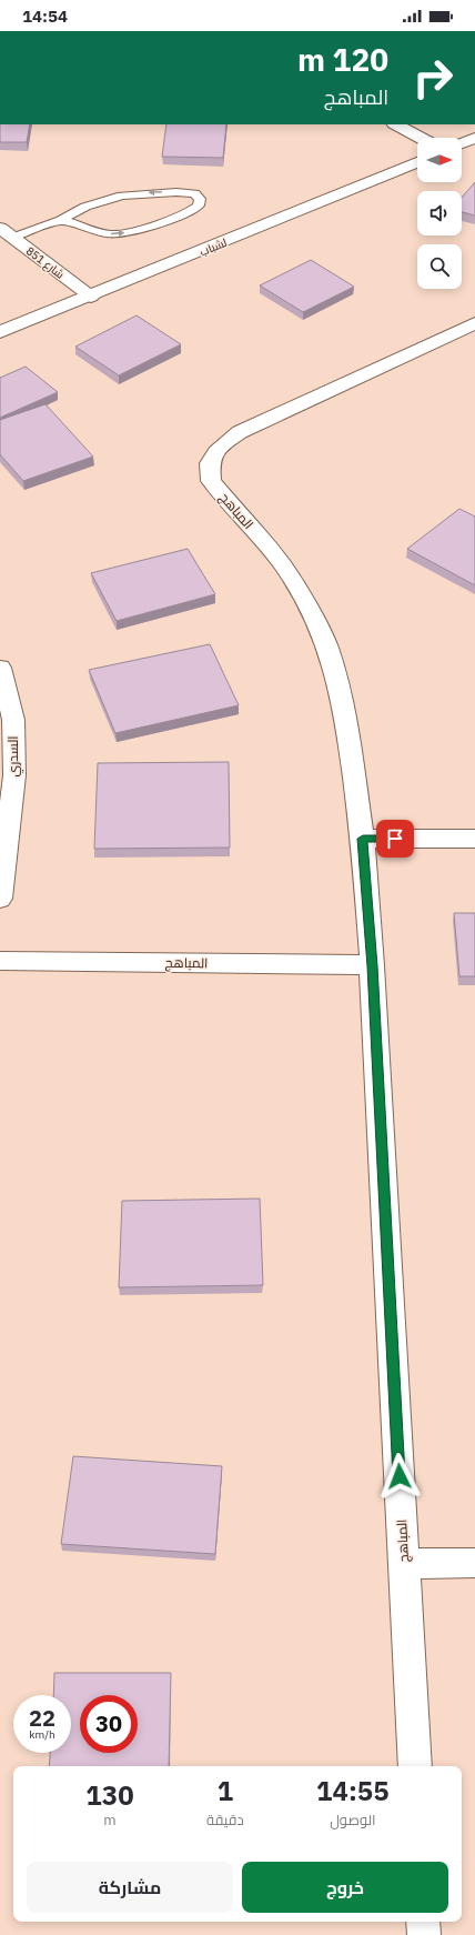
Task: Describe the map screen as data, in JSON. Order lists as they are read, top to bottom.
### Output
{
  "streets": {
    "street": [
      "لشباب",
      "شارع 851",
      "المباهج",
      "السدري"
    ]
  },
  "crossings": [
    ["لشباب", "شارع 851"]
  ],
  "north": "right",
  "page": {
    "status": "14:54",
    "turn": ["120 m", "المباهج"],
    "speed": "22 km/h",
    "limit": "30",
    "eta": [
      "14:55",
      "الوصول",
      "1",
      "دقيقة",
      "130",
      "m"
    ],
    "buttons": ["خروج", "مشاركة"]
  }
}
